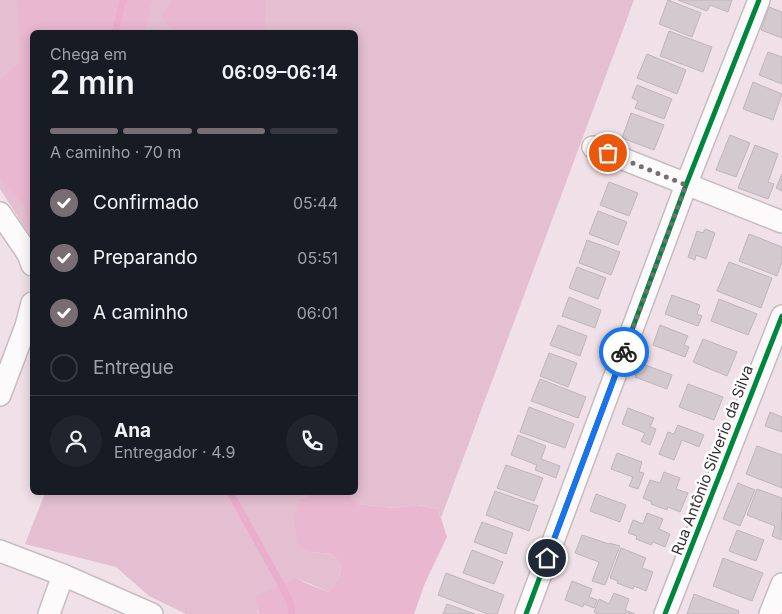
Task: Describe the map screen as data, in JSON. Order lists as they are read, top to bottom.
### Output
{
  "streets": {
    "street": ["Rua Antônio Silverio da Silva"]
  },
  "page": {
    "heading": ["2 min", "Chega em", "06:09–06:14"],
    "panel": ["Ana", "Entregador · 4.9"],
    "bar": "A caminho · 70 m",
    "list": [
      ["Confirmado", "05:44"],
      ["Preparando", "05:51"],
      ["A caminho", "06:01"],
      "Entregue"
    ]
  }
}
